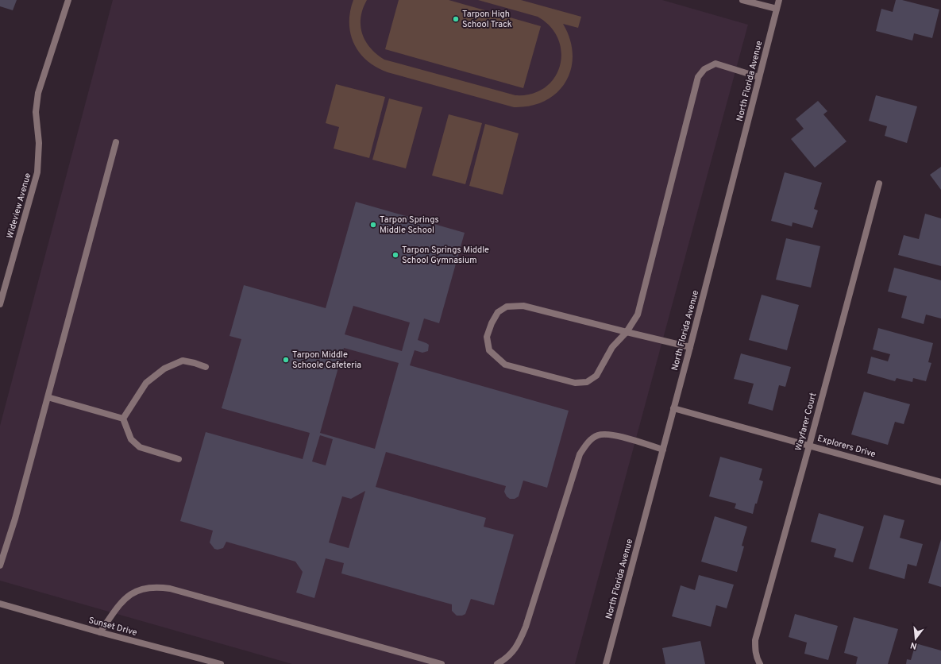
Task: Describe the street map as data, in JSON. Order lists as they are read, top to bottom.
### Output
{
  "streets": {
    "street": [
      "North Florida Avenue",
      "Wideview Avenue",
      "Wayfarer Court",
      "Explorers Drive",
      "Sunset Drive"
    ]
  },
  "crossings": [
    ["North Florida Avenue", "Explorers Drive"],
    ["Wayfarer Court", "Explorers Drive"]
  ],
  "places": [
    "Tarpon High School Track",
    "Tarpon Springs Middle School",
    "Tarpon Springs Middle School Gymnasium",
    "Tarpon Middle Schoole Cafeteria"
  ],
  "north": "bottom"
}
